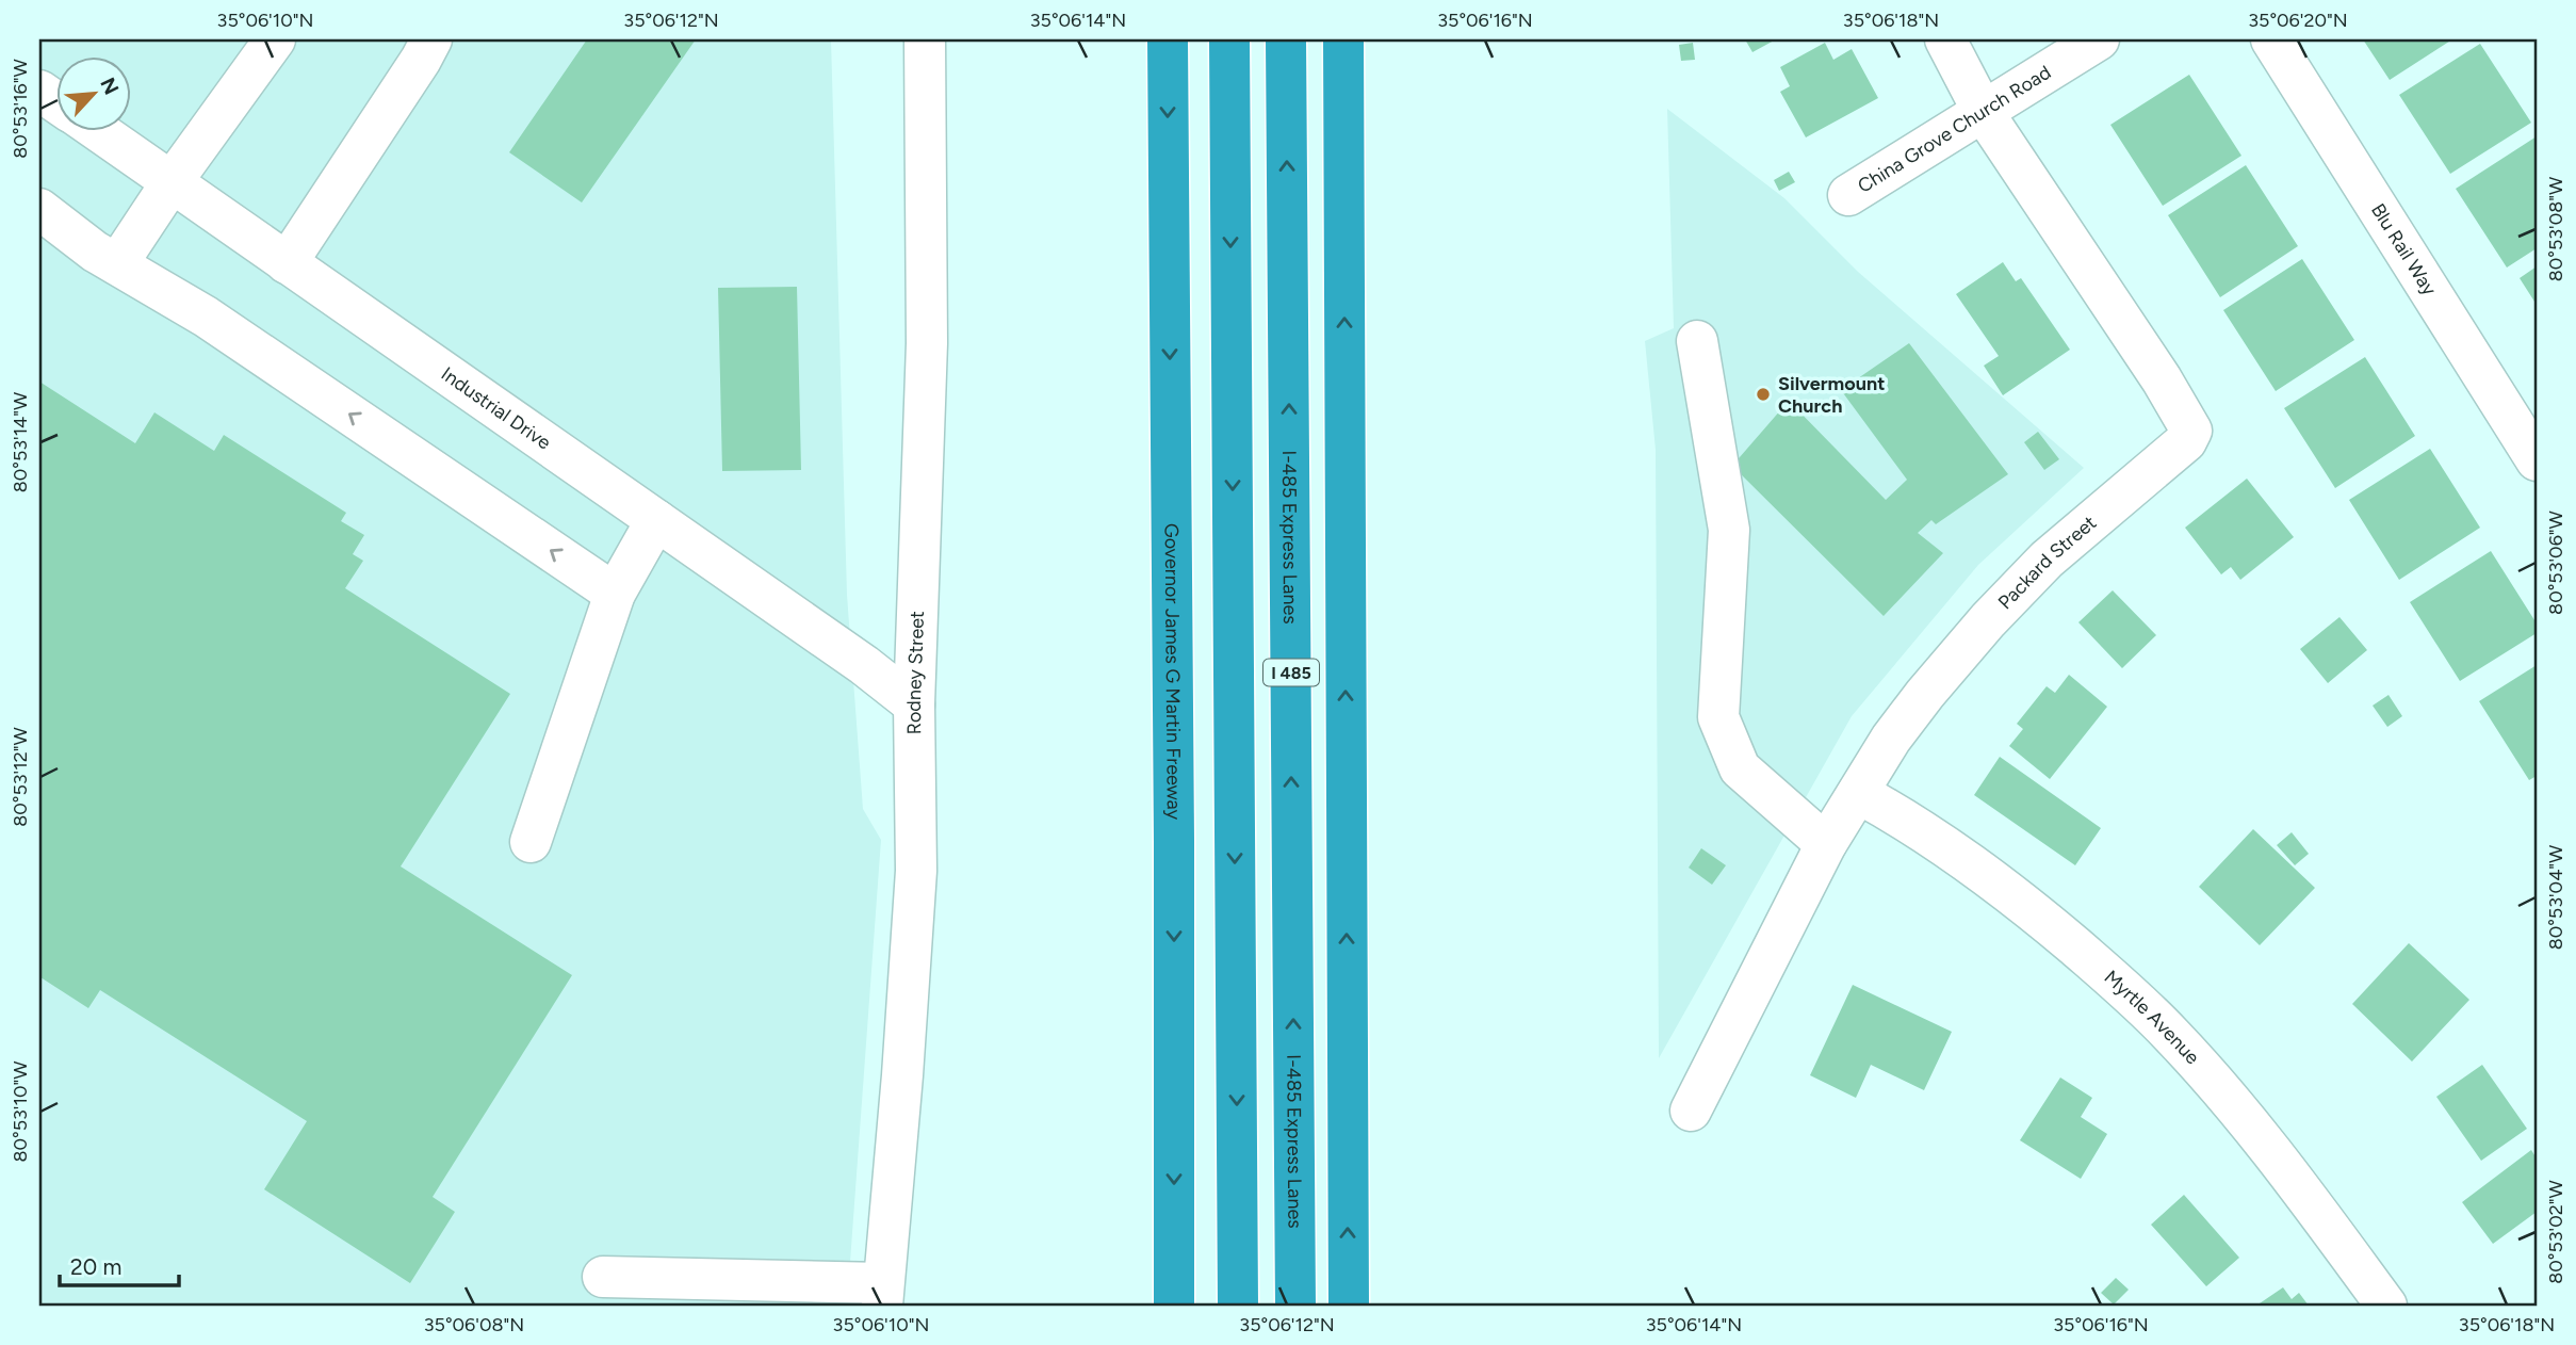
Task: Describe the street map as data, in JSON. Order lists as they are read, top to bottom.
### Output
{
  "streets": {
    "highway": ["I-485 Express Lanes", "Governor James G Martin Freeway", "I 485"],
    "street": [
      "China Grove Church Road",
      "Blu Rail Way",
      "Industrial Drive",
      "Packard Street",
      "Rodney Street",
      "Myrtle Avenue"
    ]
  },
  "crossings": [
    ["China Grove Church Road", "Packard Street"],
    ["Industrial Drive", "Rodney Street"],
    ["Packard Street", "Myrtle Avenue"]
  ],
  "places": ["Silvermount Church"],
  "scale_bar": "20 m",
  "north": "top right",
  "coordinates": [
    "35°06'10\"N",
    "35°06'12\"N",
    "35°06'14\"N",
    "35°06'16\"N",
    "35°06'18\"N",
    "35°06'20\"N",
    "80°53'16\"W",
    "80°53'08\"W",
    "80°53'14\"W",
    "80°53'06\"W",
    "80°53'12\"W",
    "80°53'04\"W",
    "80°53'10\"W",
    "80°53'02\"W",
    "35°06'08\"N"
  ]
}
